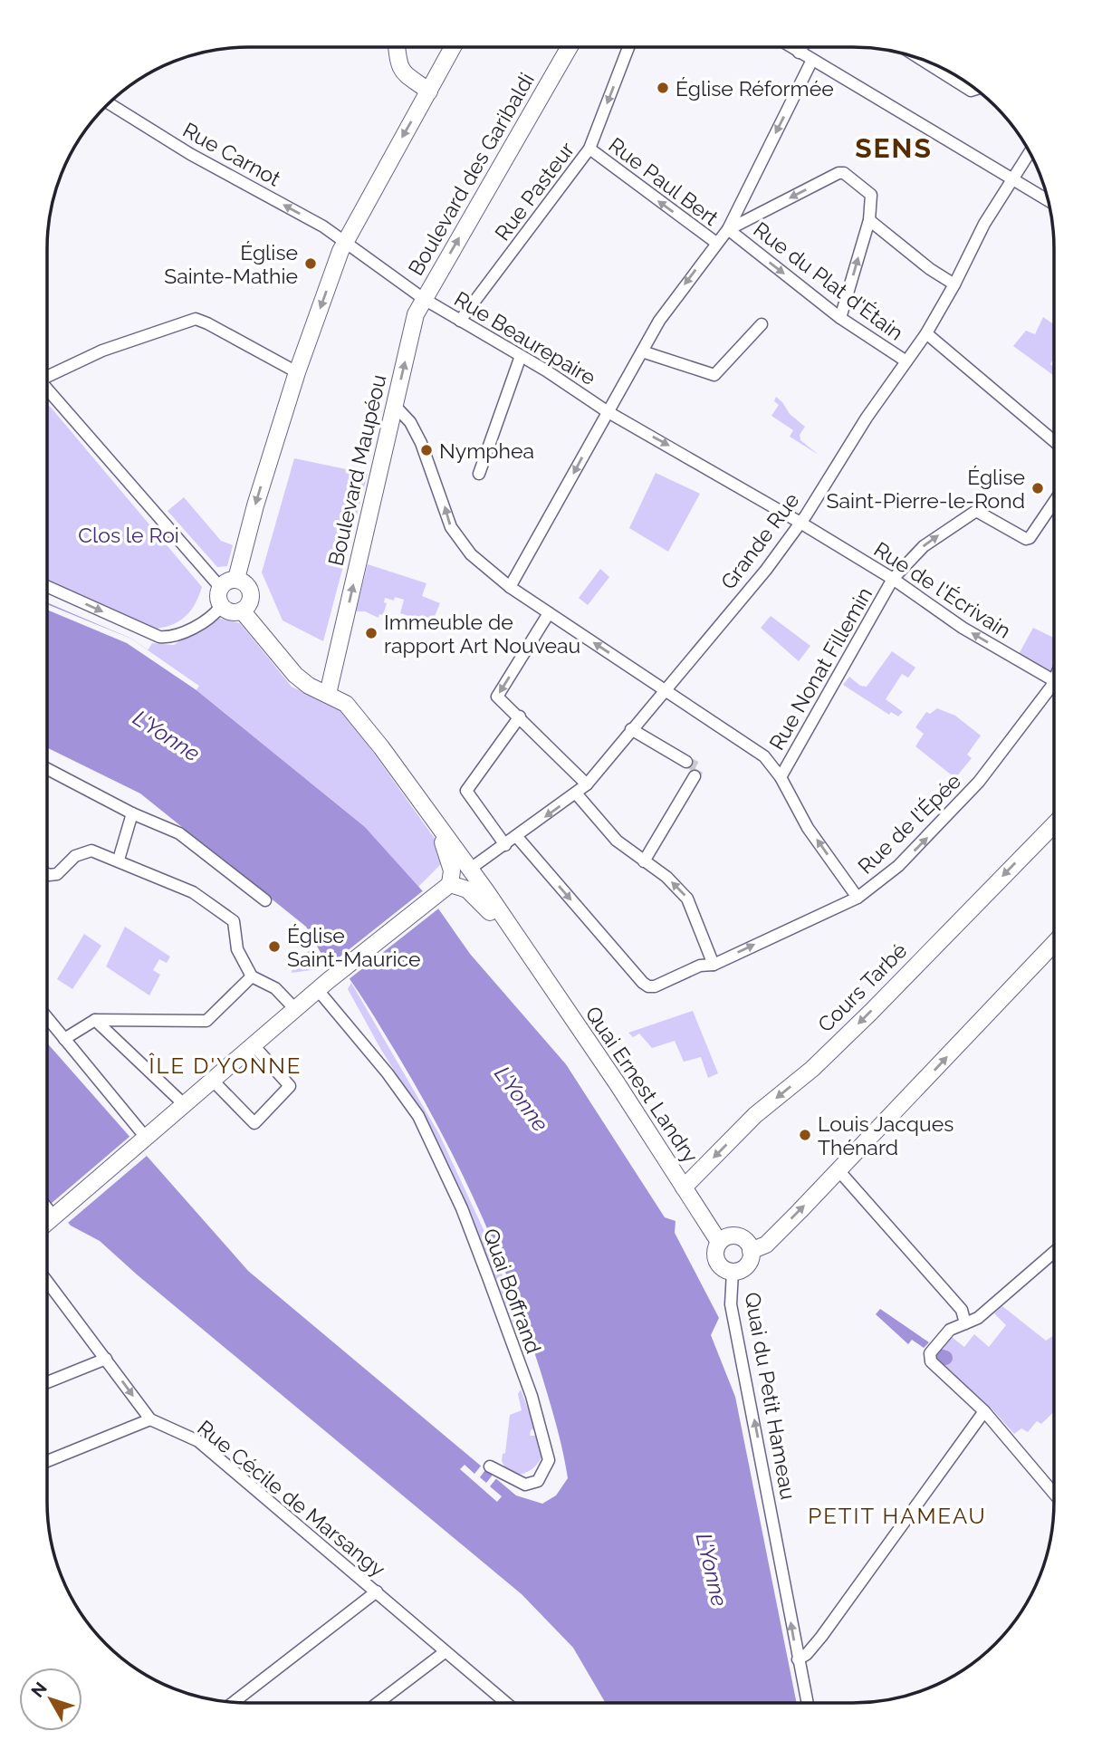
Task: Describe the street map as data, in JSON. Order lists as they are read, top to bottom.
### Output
{
  "streets": {
    "main road": [
      "Boulevard des Garibaldi",
      "Boulevard Maupéou",
      "Cours Tarbé",
      "Quai Ernest Landry"
    ],
    "street": [
      "Rue Carnot",
      "Rue Paul Bert",
      "Rue Pasteur",
      "Rue du Plat d'Étain",
      "Rue Beaurepaire",
      "Grande Rue",
      "Rue de l'Écrivain",
      "Rue Nonat Fillemin",
      "Rue de l'Épée",
      "Quai Boffrand",
      "Quai du Petit Hameau",
      "Rue Cécile de Marsangy"
    ]
  },
  "crossings": [
    ["Rue Carnot", "Boulevard des Garibaldi"],
    ["Rue Carnot", "Rue Beaurepaire"],
    ["Rue Carnot", "Boulevard Maupéou"],
    ["Boulevard des Garibaldi", "Rue Beaurepaire"],
    ["Boulevard des Garibaldi", "Boulevard Maupéou"],
    ["Rue Paul Bert", "Rue Pasteur"],
    ["Rue Pasteur", "Rue Beaurepaire"],
    ["Rue du Plat d'Étain", "Grande Rue"],
    ["Rue Beaurepaire", "Boulevard Maupéou"],
    ["Rue Beaurepaire", "Grande Rue"],
    ["Rue Beaurepaire", "Rue de l'Écrivain"],
    ["Grande Rue", "Rue de l'Écrivain"],
    ["Grande Rue", "Rue de l'Épée"],
    ["Grande Rue", "Quai Ernest Landry"],
    ["Rue de l'Écrivain", "Rue Nonat Fillemin"],
    ["Rue de l'Écrivain", "Rue de l'Épée"],
    ["Cours Tarbé", "Quai Ernest Landry"],
    ["Quai Ernest Landry", "Quai du Petit Hameau"]
  ],
  "one_way": [
    "Rue Carnot",
    "Rue Paul Bert",
    "Rue du Plat d'Étain",
    "Rue Beaurepaire",
    "Rue de l'Écrivain",
    "Rue Nonat Fillemin",
    "Quai du Petit Hameau"
  ],
  "districts": ["SENS", "ÎLE D'YONNE", "PETIT HAMEAU"],
  "water": ["L'Yonne"],
  "parks": ["Clos le Roi"],
  "places": [
    "Église Réformée",
    "Église Sainte-Mathie",
    "Nymphea",
    "Église Saint-Pierre-le-Rond",
    "Immeuble de rapport Art Nouveau",
    "Église Saint-Maurice",
    "Louis Jacques Thénard"
  ],
  "north": "top left"
}
